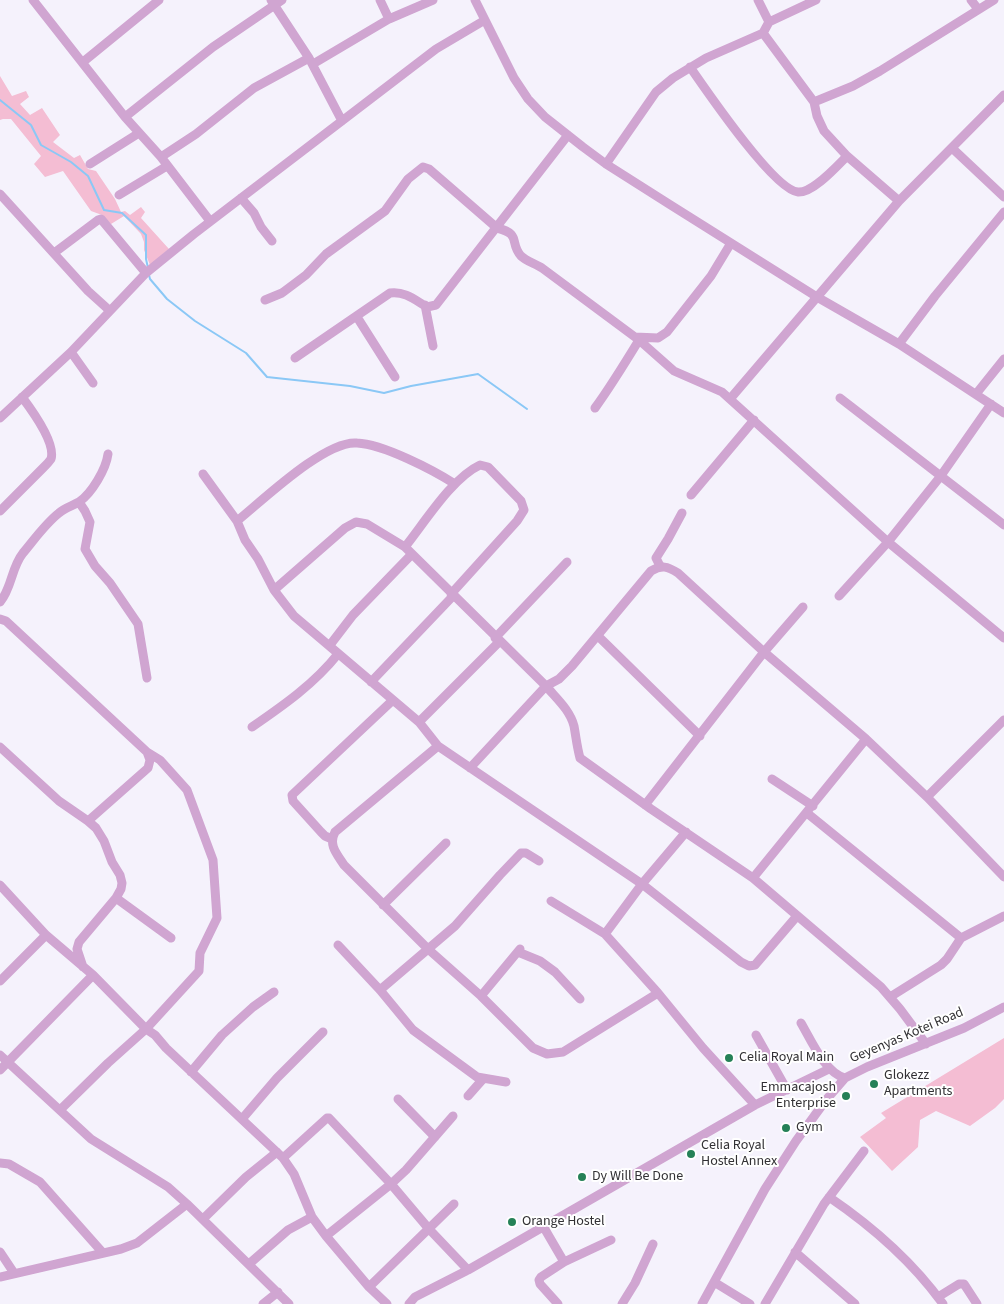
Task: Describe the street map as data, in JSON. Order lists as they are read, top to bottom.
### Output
{
  "streets": {
    "street": ["Geyenyas Kotei Road"]
  },
  "places": [
    "Celia Royal Main",
    "Glokezz Apartments",
    "Emmacajosh Enterprise",
    "Gym",
    "Celia Royal Hostel Annex",
    "Dy Will Be Done",
    "Orange Hostel"
  ]
}
